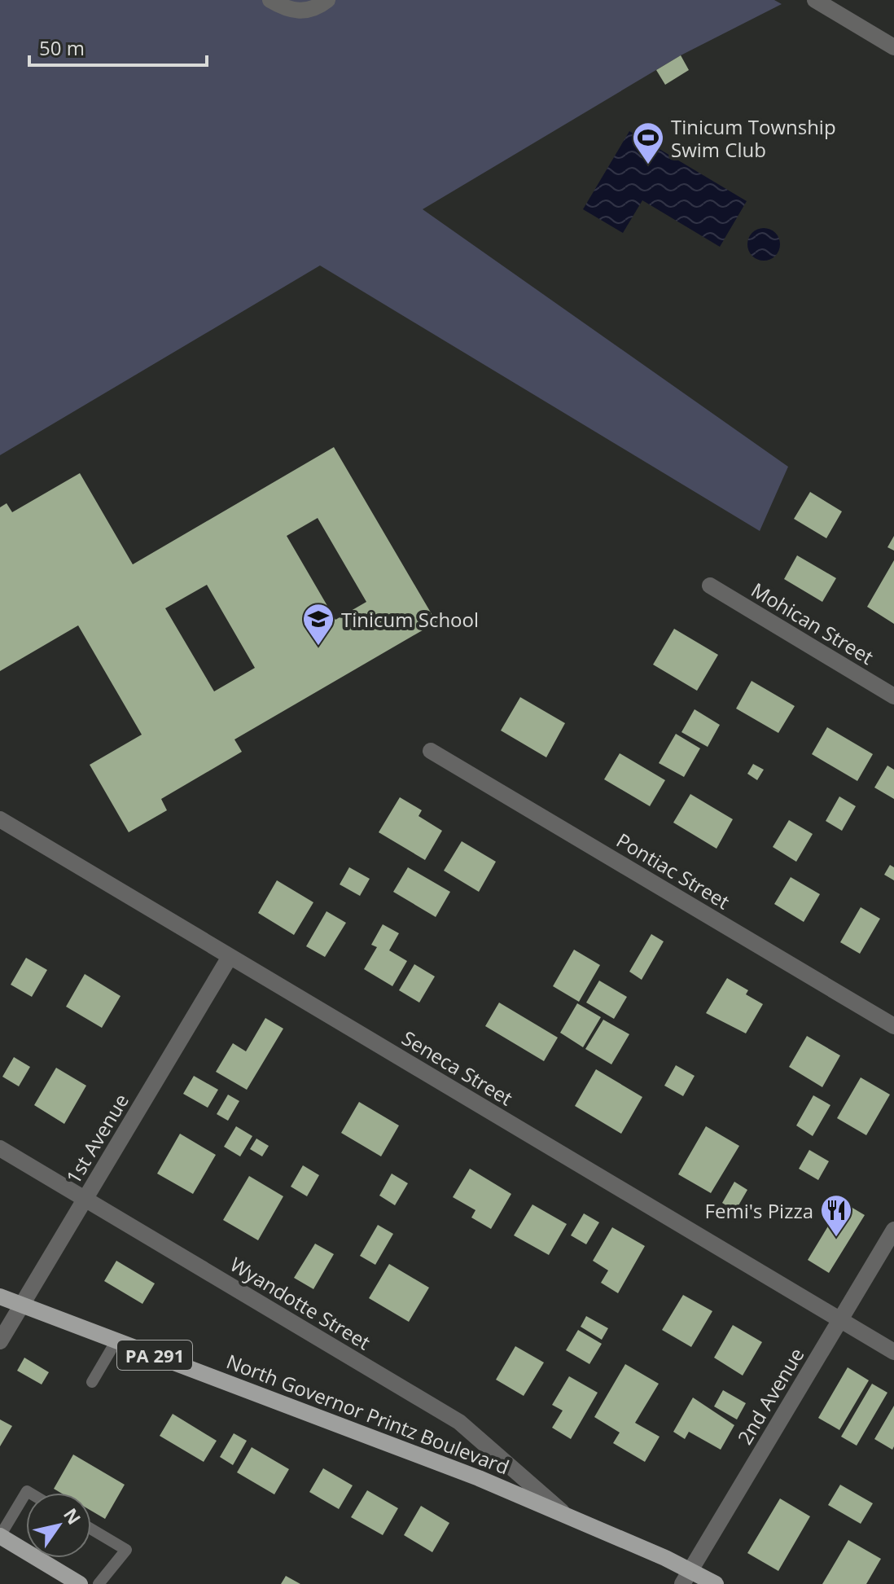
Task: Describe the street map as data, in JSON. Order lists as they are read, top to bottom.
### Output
{
  "streets": {
    "main road": ["PA 291", "North Governor Printz Boulevard"],
    "street": [
      "Mohican Street",
      "Pontiac Street",
      "Seneca Street",
      "1st Avenue",
      "Wyandotte Street",
      "2nd Avenue"
    ]
  },
  "crossings": [
    ["Seneca Street", "1st Avenue"],
    ["Seneca Street", "2nd Avenue"],
    ["1st Avenue", "Wyandotte Street"],
    ["1st Avenue", "North Governor Printz Boulevard"],
    ["Wyandotte Street", "North Governor Printz Boulevard"],
    ["2nd Avenue", "North Governor Printz Boulevard"]
  ],
  "places": {
    "sports": ["Tinicum Township Swim Club"],
    "school or university": ["Tinicum School"],
    "restaurant": ["Femi's Pizza"]
  },
  "scale_bar": "50 m",
  "north": "top right"
}
